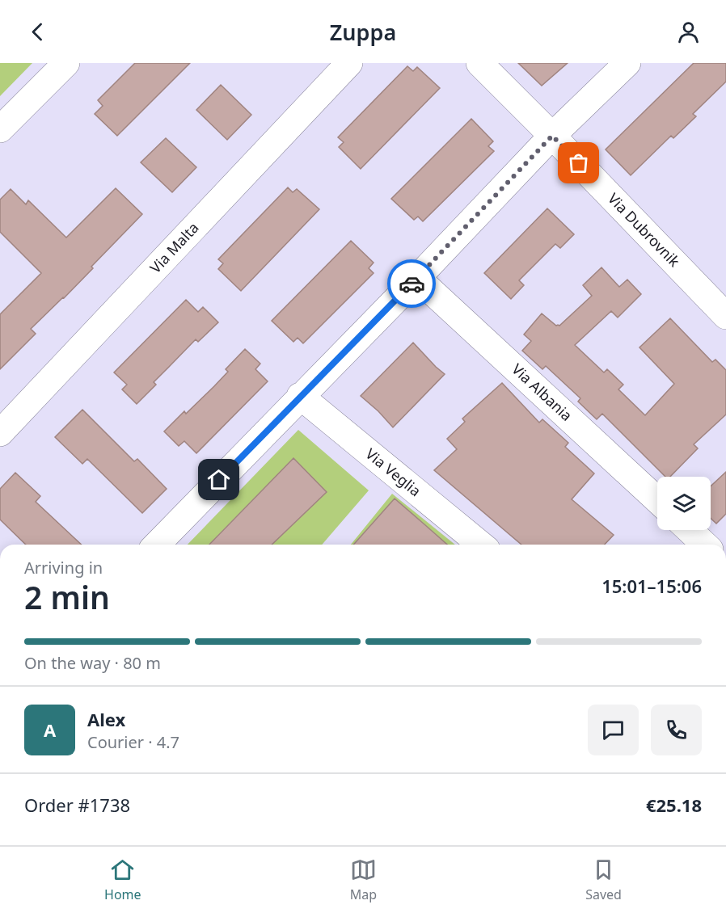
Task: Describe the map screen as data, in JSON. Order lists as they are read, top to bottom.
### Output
{
  "streets": {
    "street": [
      "Via Dubrovnik",
      "Via Malta",
      "Via Albania",
      "Via Veglia"
    ]
  },
  "page": {
    "header": "Zuppa",
    "heading": ["2 min", "Arriving in", "15:01–15:06"],
    "panel": [
      "Alex",
      "Courier · 4.7",
      "Order #1738",
      "€25.18"
    ],
    "bar": "On the way · 80 m",
    "round": "A",
    "tabs": ["Home", "Map", "Saved"]
  }
}
